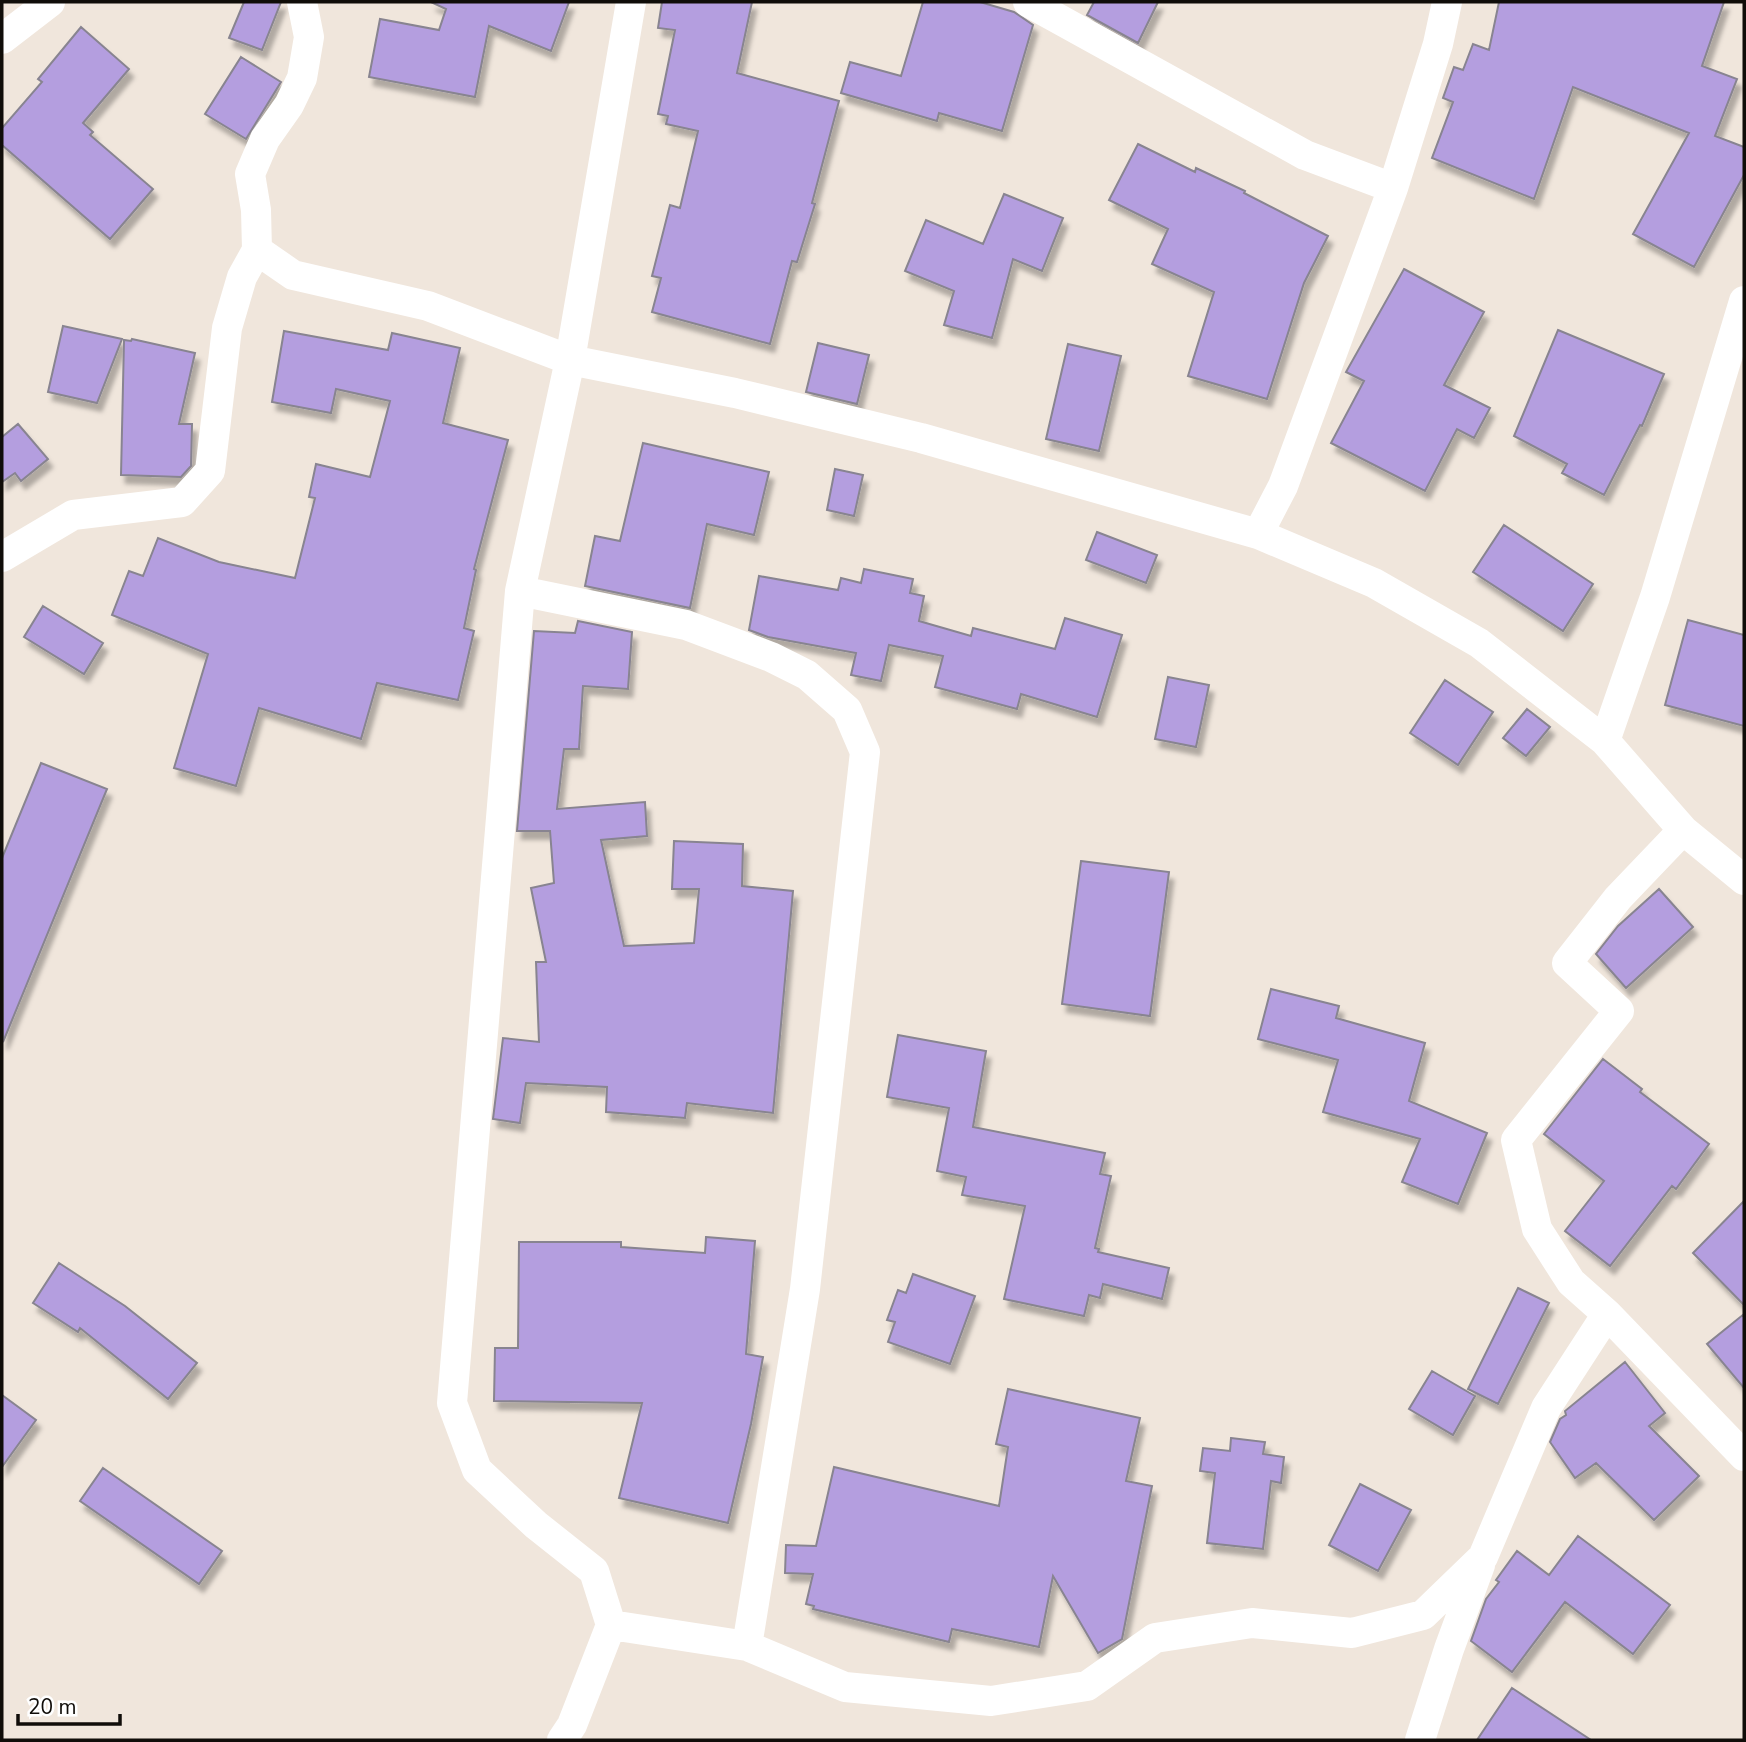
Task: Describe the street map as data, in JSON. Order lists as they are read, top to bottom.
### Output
{
  "scale_bar": "20 m"
}
